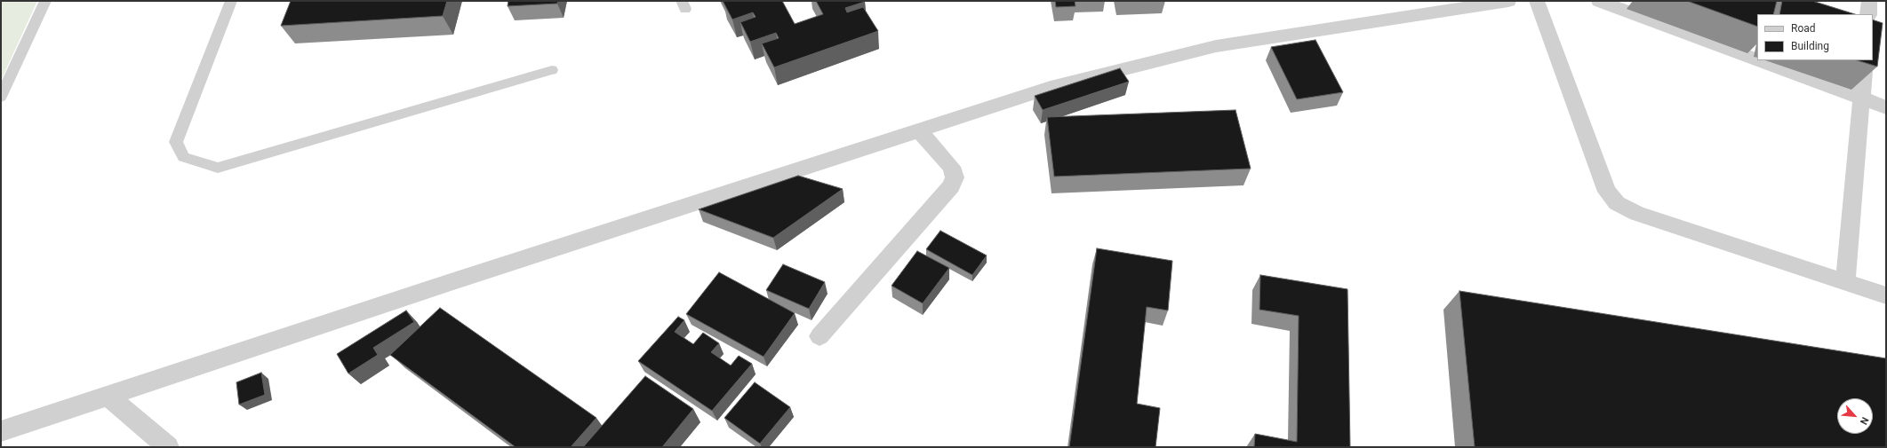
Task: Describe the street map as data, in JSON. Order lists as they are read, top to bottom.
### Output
{
  "legend": ["Road", "Building"],
  "north": "bottom right"
}
